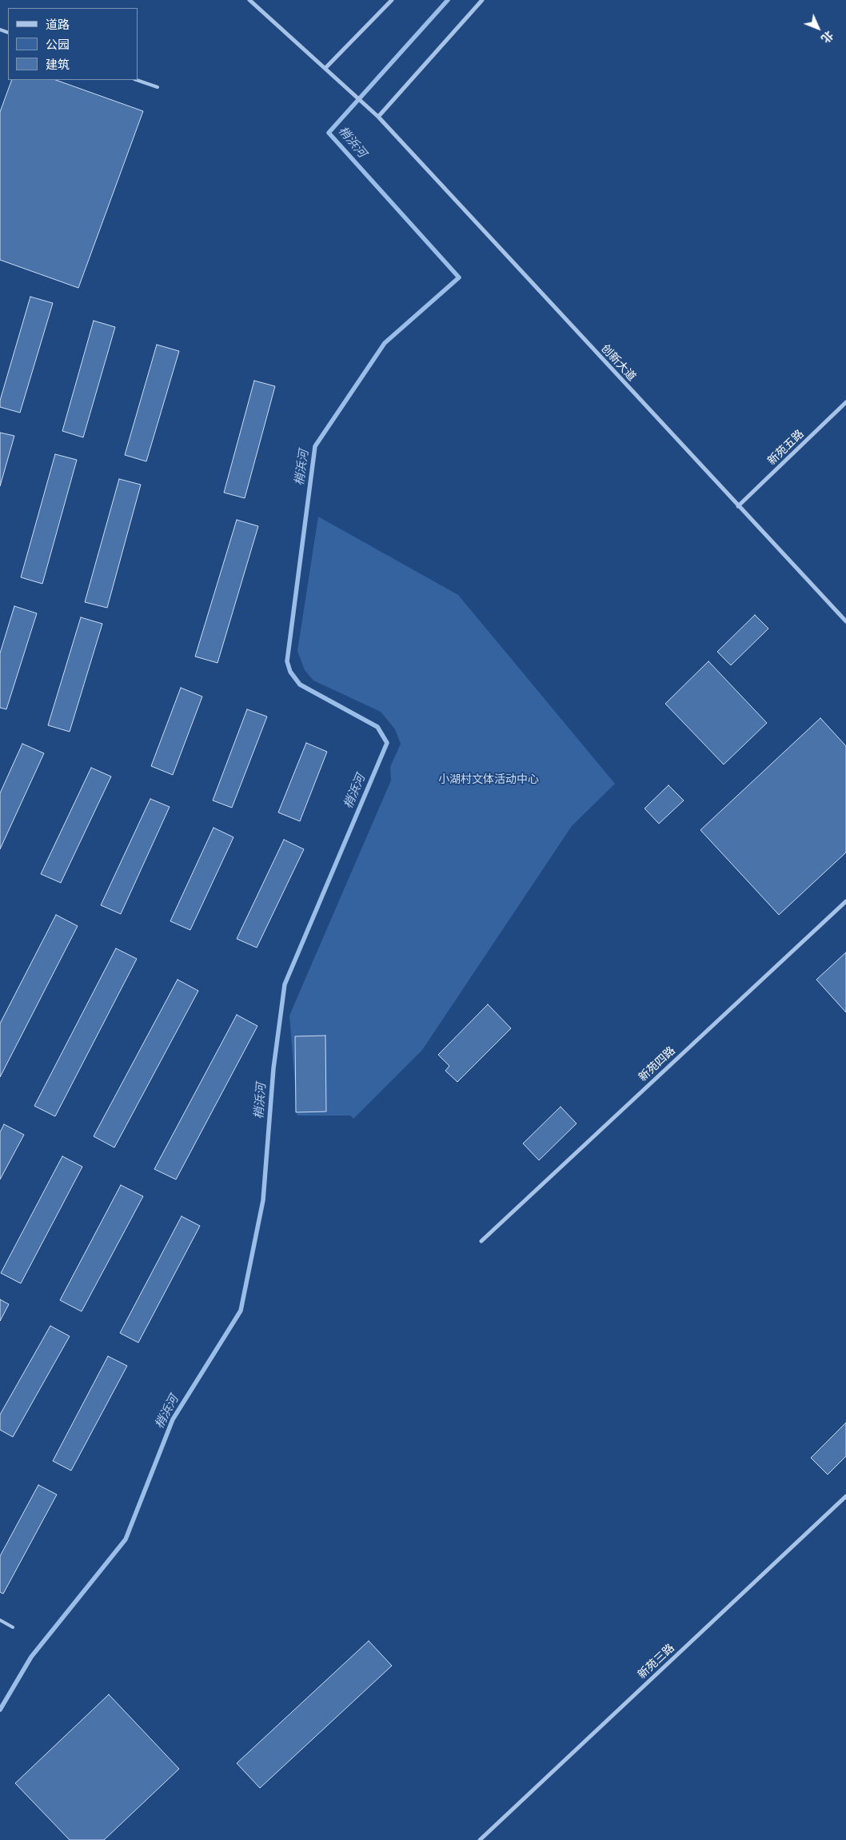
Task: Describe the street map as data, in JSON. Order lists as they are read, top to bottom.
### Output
{
  "streets": {
    "street": [
      "创新大道",
      "新苑五路",
      "新苑四路",
      "新苑三路"
    ]
  },
  "crossings": [
    ["创新大道", "新苑五路"]
  ],
  "water": ["梢浜河"],
  "parks": ["小湖村文体活动中心"],
  "legend": ["道路", "公园", "建筑"],
  "north": "bottom right"
}
